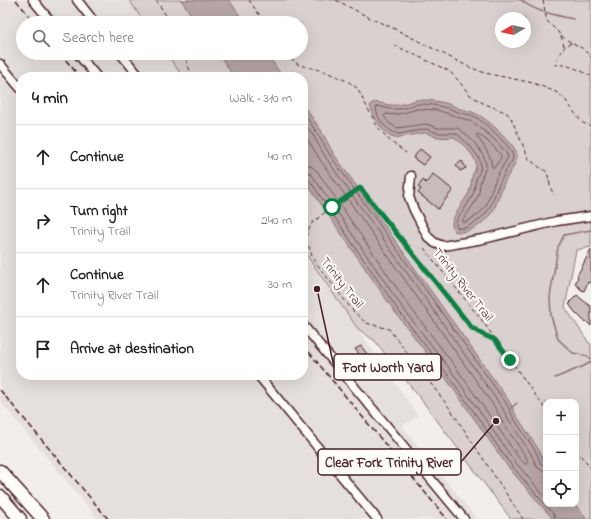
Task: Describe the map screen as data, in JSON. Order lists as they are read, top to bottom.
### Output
{
  "streets": {
    "path": ["Trinity Trail", "Trinity River Trail"]
  },
  "places": ["Fort Worth Yard", "Clear Fork Trinity River"],
  "north": "left",
  "page": {
    "search": "Search here",
    "heading": ["4 min", "Walk · 310 m"],
    "list": [
      ["Continue", "40 m"],
      ["Turn right", "Trinity Trail", "240 m"],
      ["Continue", "Trinity River Trail", "30 m"],
      "Arrive at destination"
    ],
    "map_buttons": ["+", "−"]
  }
}
